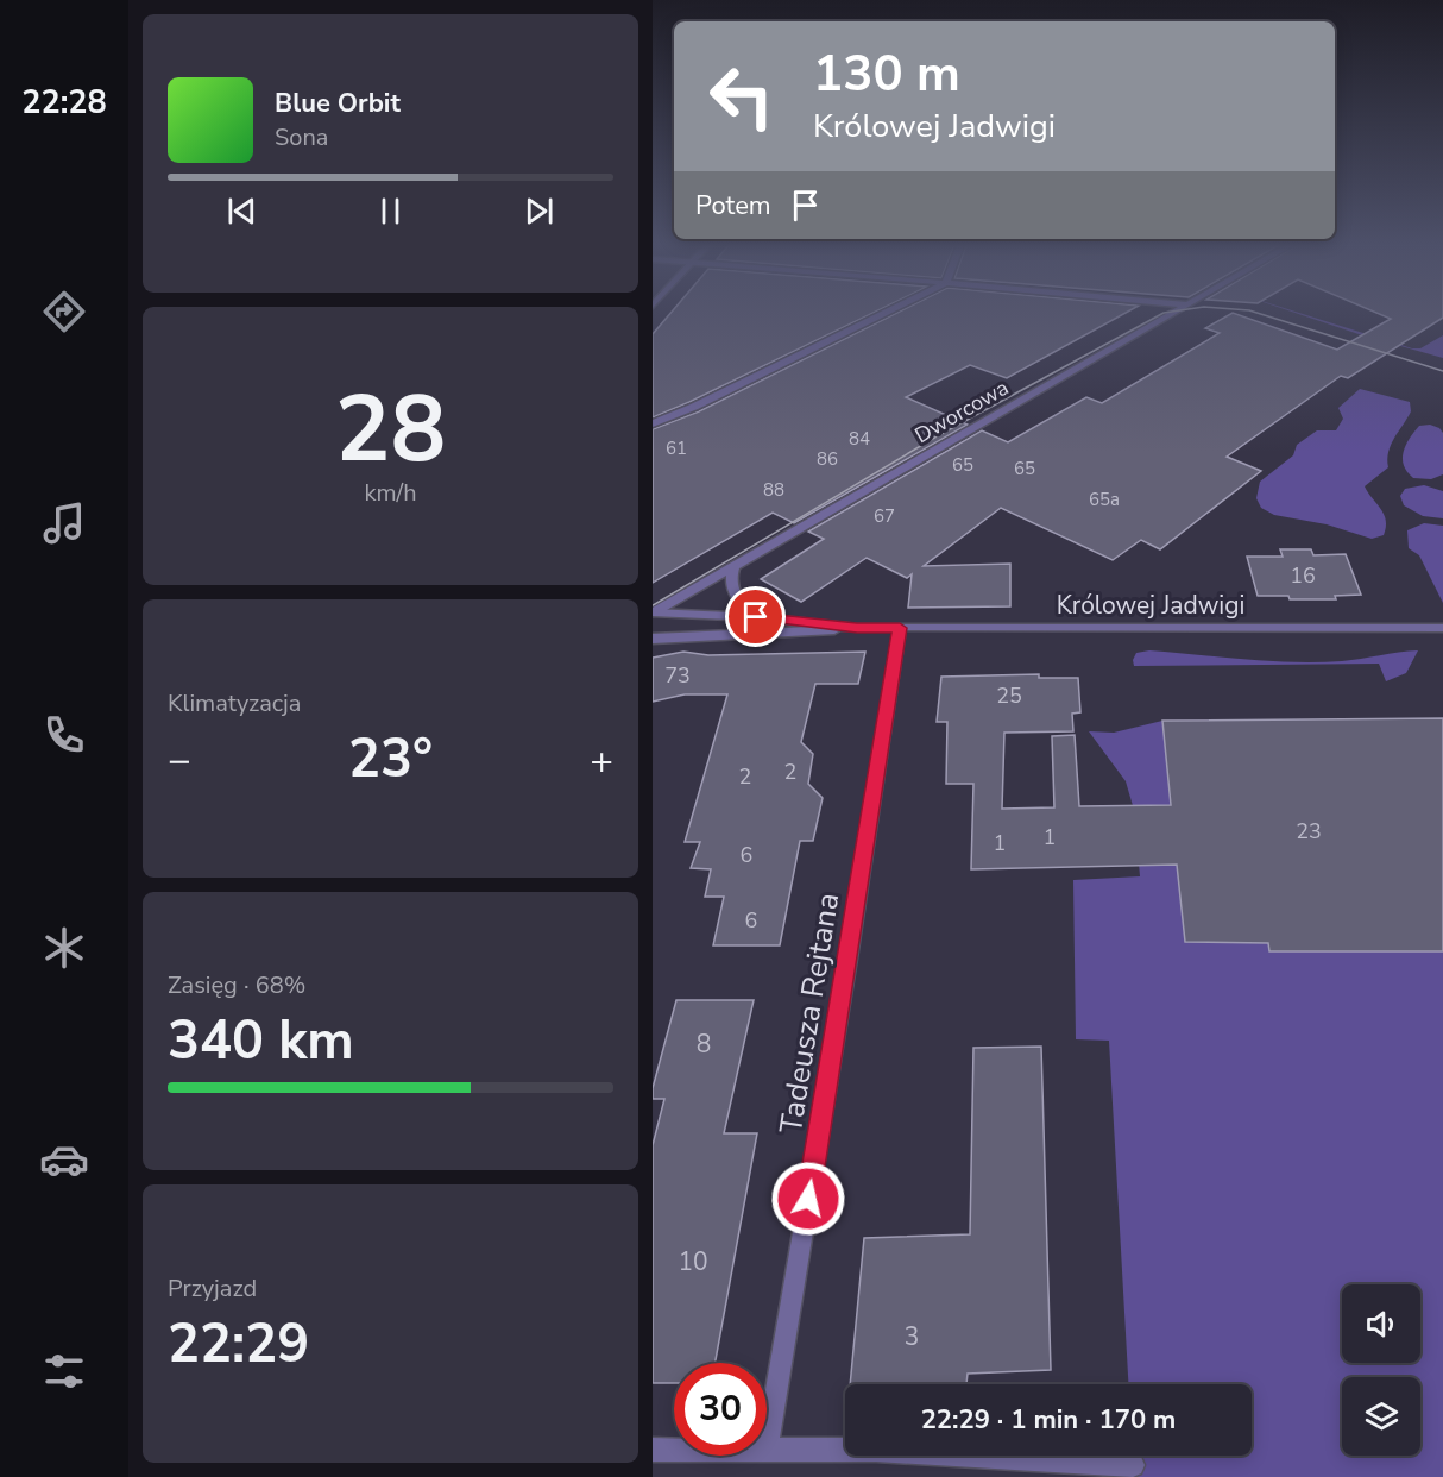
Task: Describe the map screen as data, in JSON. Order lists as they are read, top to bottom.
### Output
{
  "streets": {
    "street": ["Dworcowa", "Królowej Jadwigi", "Tadeusza Rejtana"]
  },
  "crossings": [
    ["Dworcowa", "Królowej Jadwigi"],
    ["Królowej Jadwigi", "Tadeusza Rejtana"]
  ],
  "house_numbers": [
    "84",
    "61",
    "86",
    "65",
    "65",
    "88",
    "65a",
    "67",
    "16",
    "73",
    "25",
    "2",
    "2",
    "23",
    "1",
    "1",
    "6",
    "6",
    "8",
    "10",
    "3"
  ],
  "page": {
    "tabs": "22:28",
    "turn": ["130 m", "Królowej Jadwigi"],
    "song": ["Blue Orbit", "Sona"],
    "then": "Potem",
    "tile": [
      ["28", "km/h"],
      "Klimatyzacja",
      ["Zasięg · 68%", "340 km"],
      ["Przyjazd", "22:29"]
    ],
    "heat": ["−", "23°", "+"],
    "limit": "30",
    "trip": "22:29 · 1 min · 170 m"
  }
}
